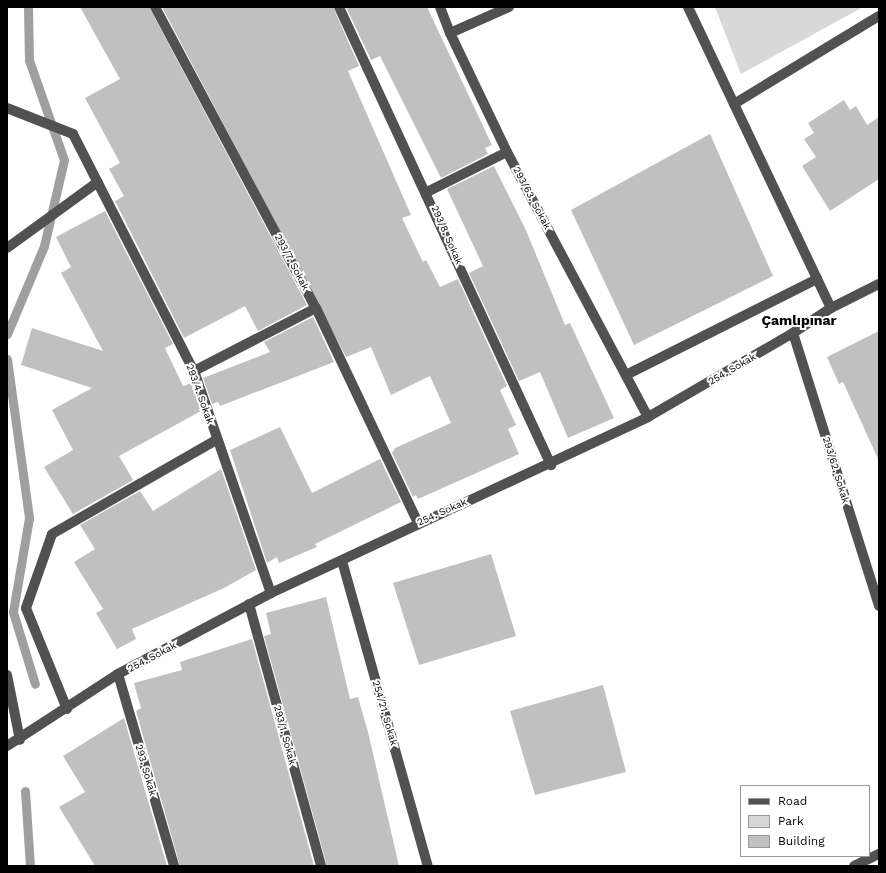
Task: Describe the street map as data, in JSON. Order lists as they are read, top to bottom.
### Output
{
  "streets": {
    "street": [
      "293/63. Sokak",
      "293/8. Sokak",
      "293/7. Sokak",
      "254. Sokak",
      "293/4. Sokak",
      "293/62. Sokak",
      "254/21. Sokak",
      "293/1. Sokak",
      "293. Sokak"
    ]
  },
  "crossings": [
    ["293/63. Sokak", "254. Sokak"],
    ["293/8. Sokak", "254. Sokak"],
    ["293/7. Sokak", "254. Sokak"],
    ["254. Sokak", "293/4. Sokak"],
    ["254. Sokak", "293/62. Sokak"],
    ["254. Sokak", "254/21. Sokak"],
    ["254. Sokak", "293/1. Sokak"],
    ["254. Sokak", "293. Sokak"]
  ],
  "districts": ["Çamlıpınar"],
  "legend": ["Road", "Park", "Building"]
}
